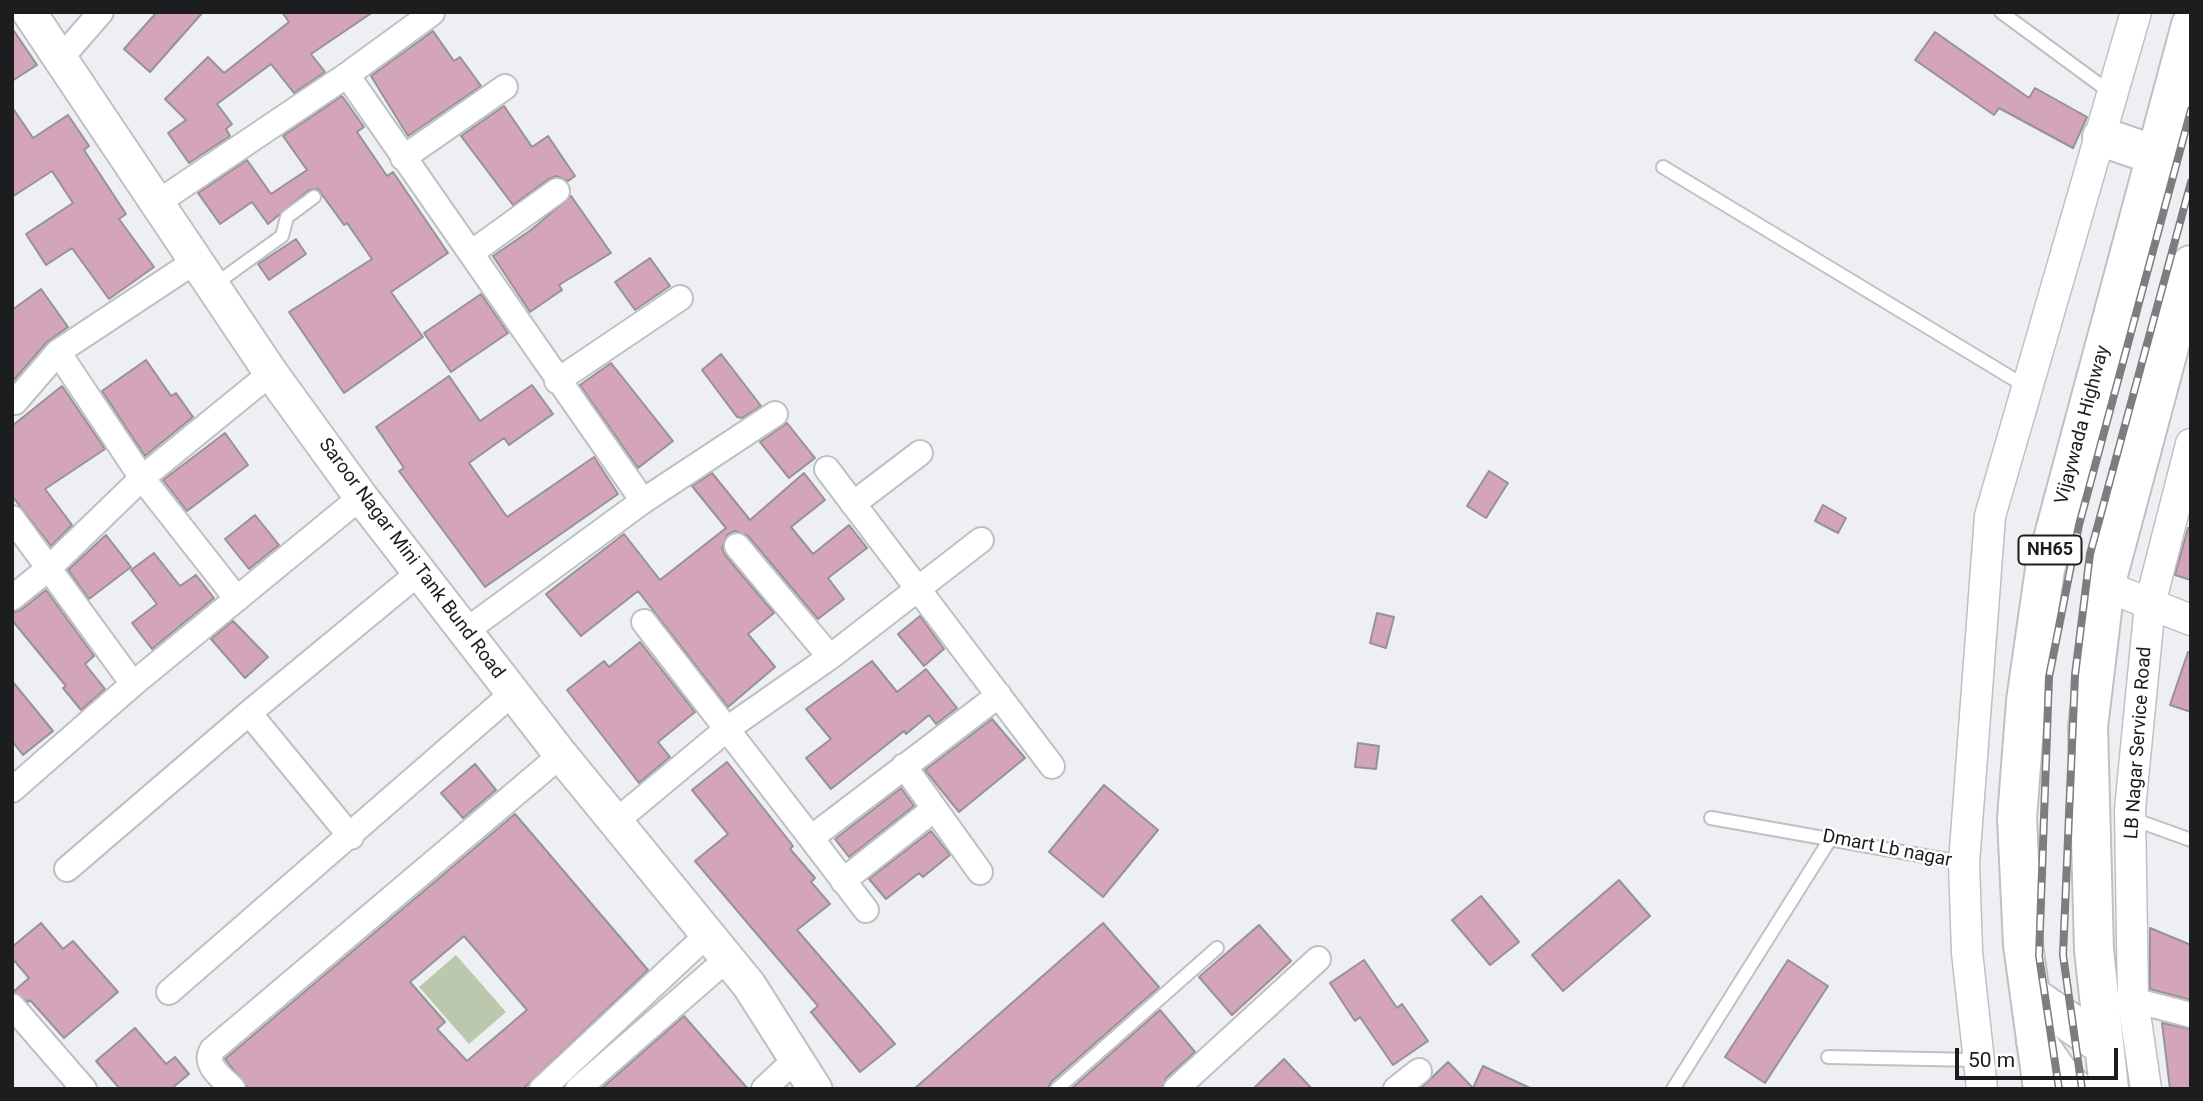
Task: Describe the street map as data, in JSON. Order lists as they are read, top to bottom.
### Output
{
  "streets": {
    "main road": ["Vijaywada Highway", "NH65", "Saroor Nagar Mini Tank Bund Road"],
    "street": ["LB Nagar Service Road", "Dmart Lb nagar"]
  },
  "scale_bar": "50 m"
}
